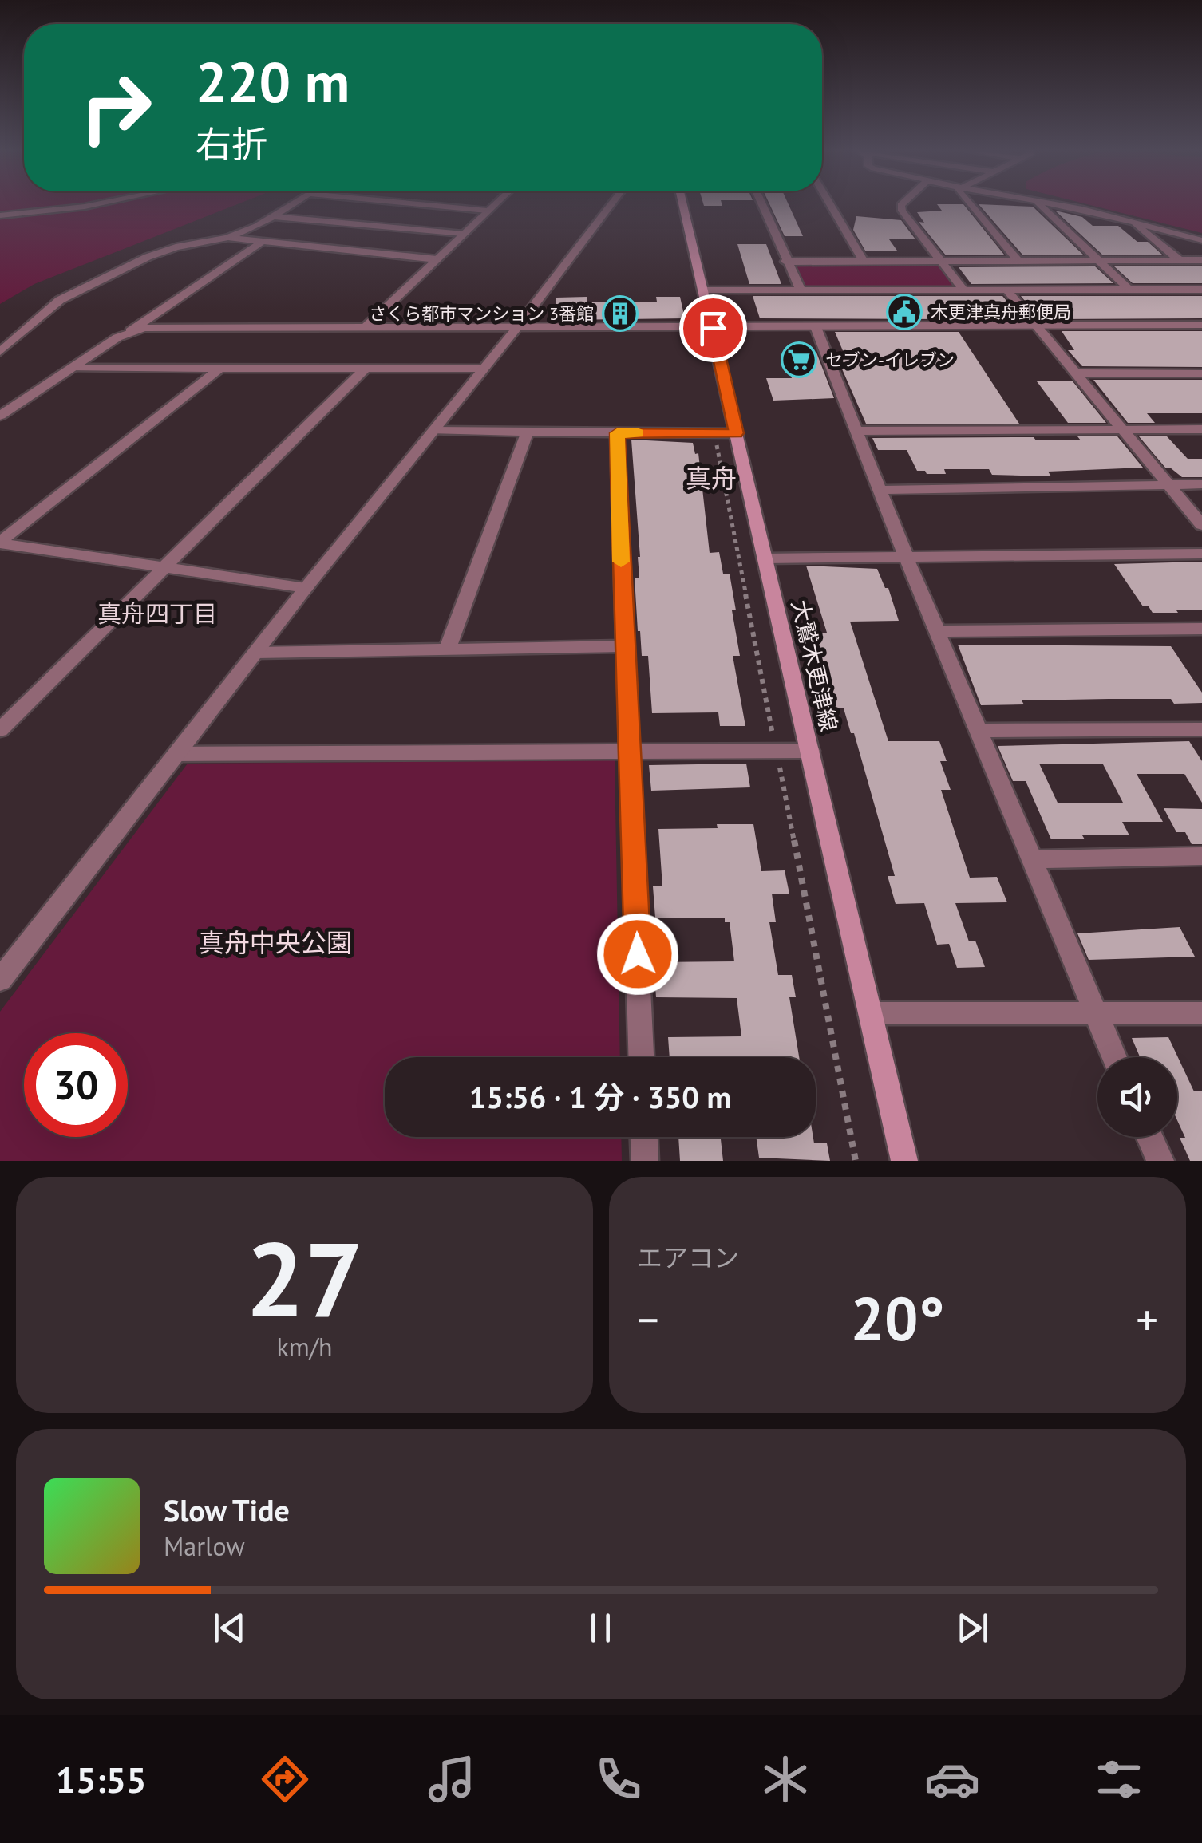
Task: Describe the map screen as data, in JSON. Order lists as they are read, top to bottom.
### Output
{
  "streets": {
    "main road": ["大鷲木更津線"]
  },
  "districts": ["真舟", "真舟四丁目"],
  "parks": ["真舟中央公園"],
  "places": {
    "public building": ["木更津真舟郵便局"],
    "building": ["さくら都市マンション 3番館"],
    "supermarket": ["セブン-イレブン"]
  },
  "page": {
    "turn": ["220 m", "右折"],
    "limit": "30",
    "trip": "15:56 · 1 分 · 350 m",
    "tile": [
      ["27", "km/h"],
      "エアコン"
    ],
    "heat": ["−", "20°", "+"],
    "song": ["Slow Tide", "Marlow"],
    "tabs": "15:55"
  }
}
